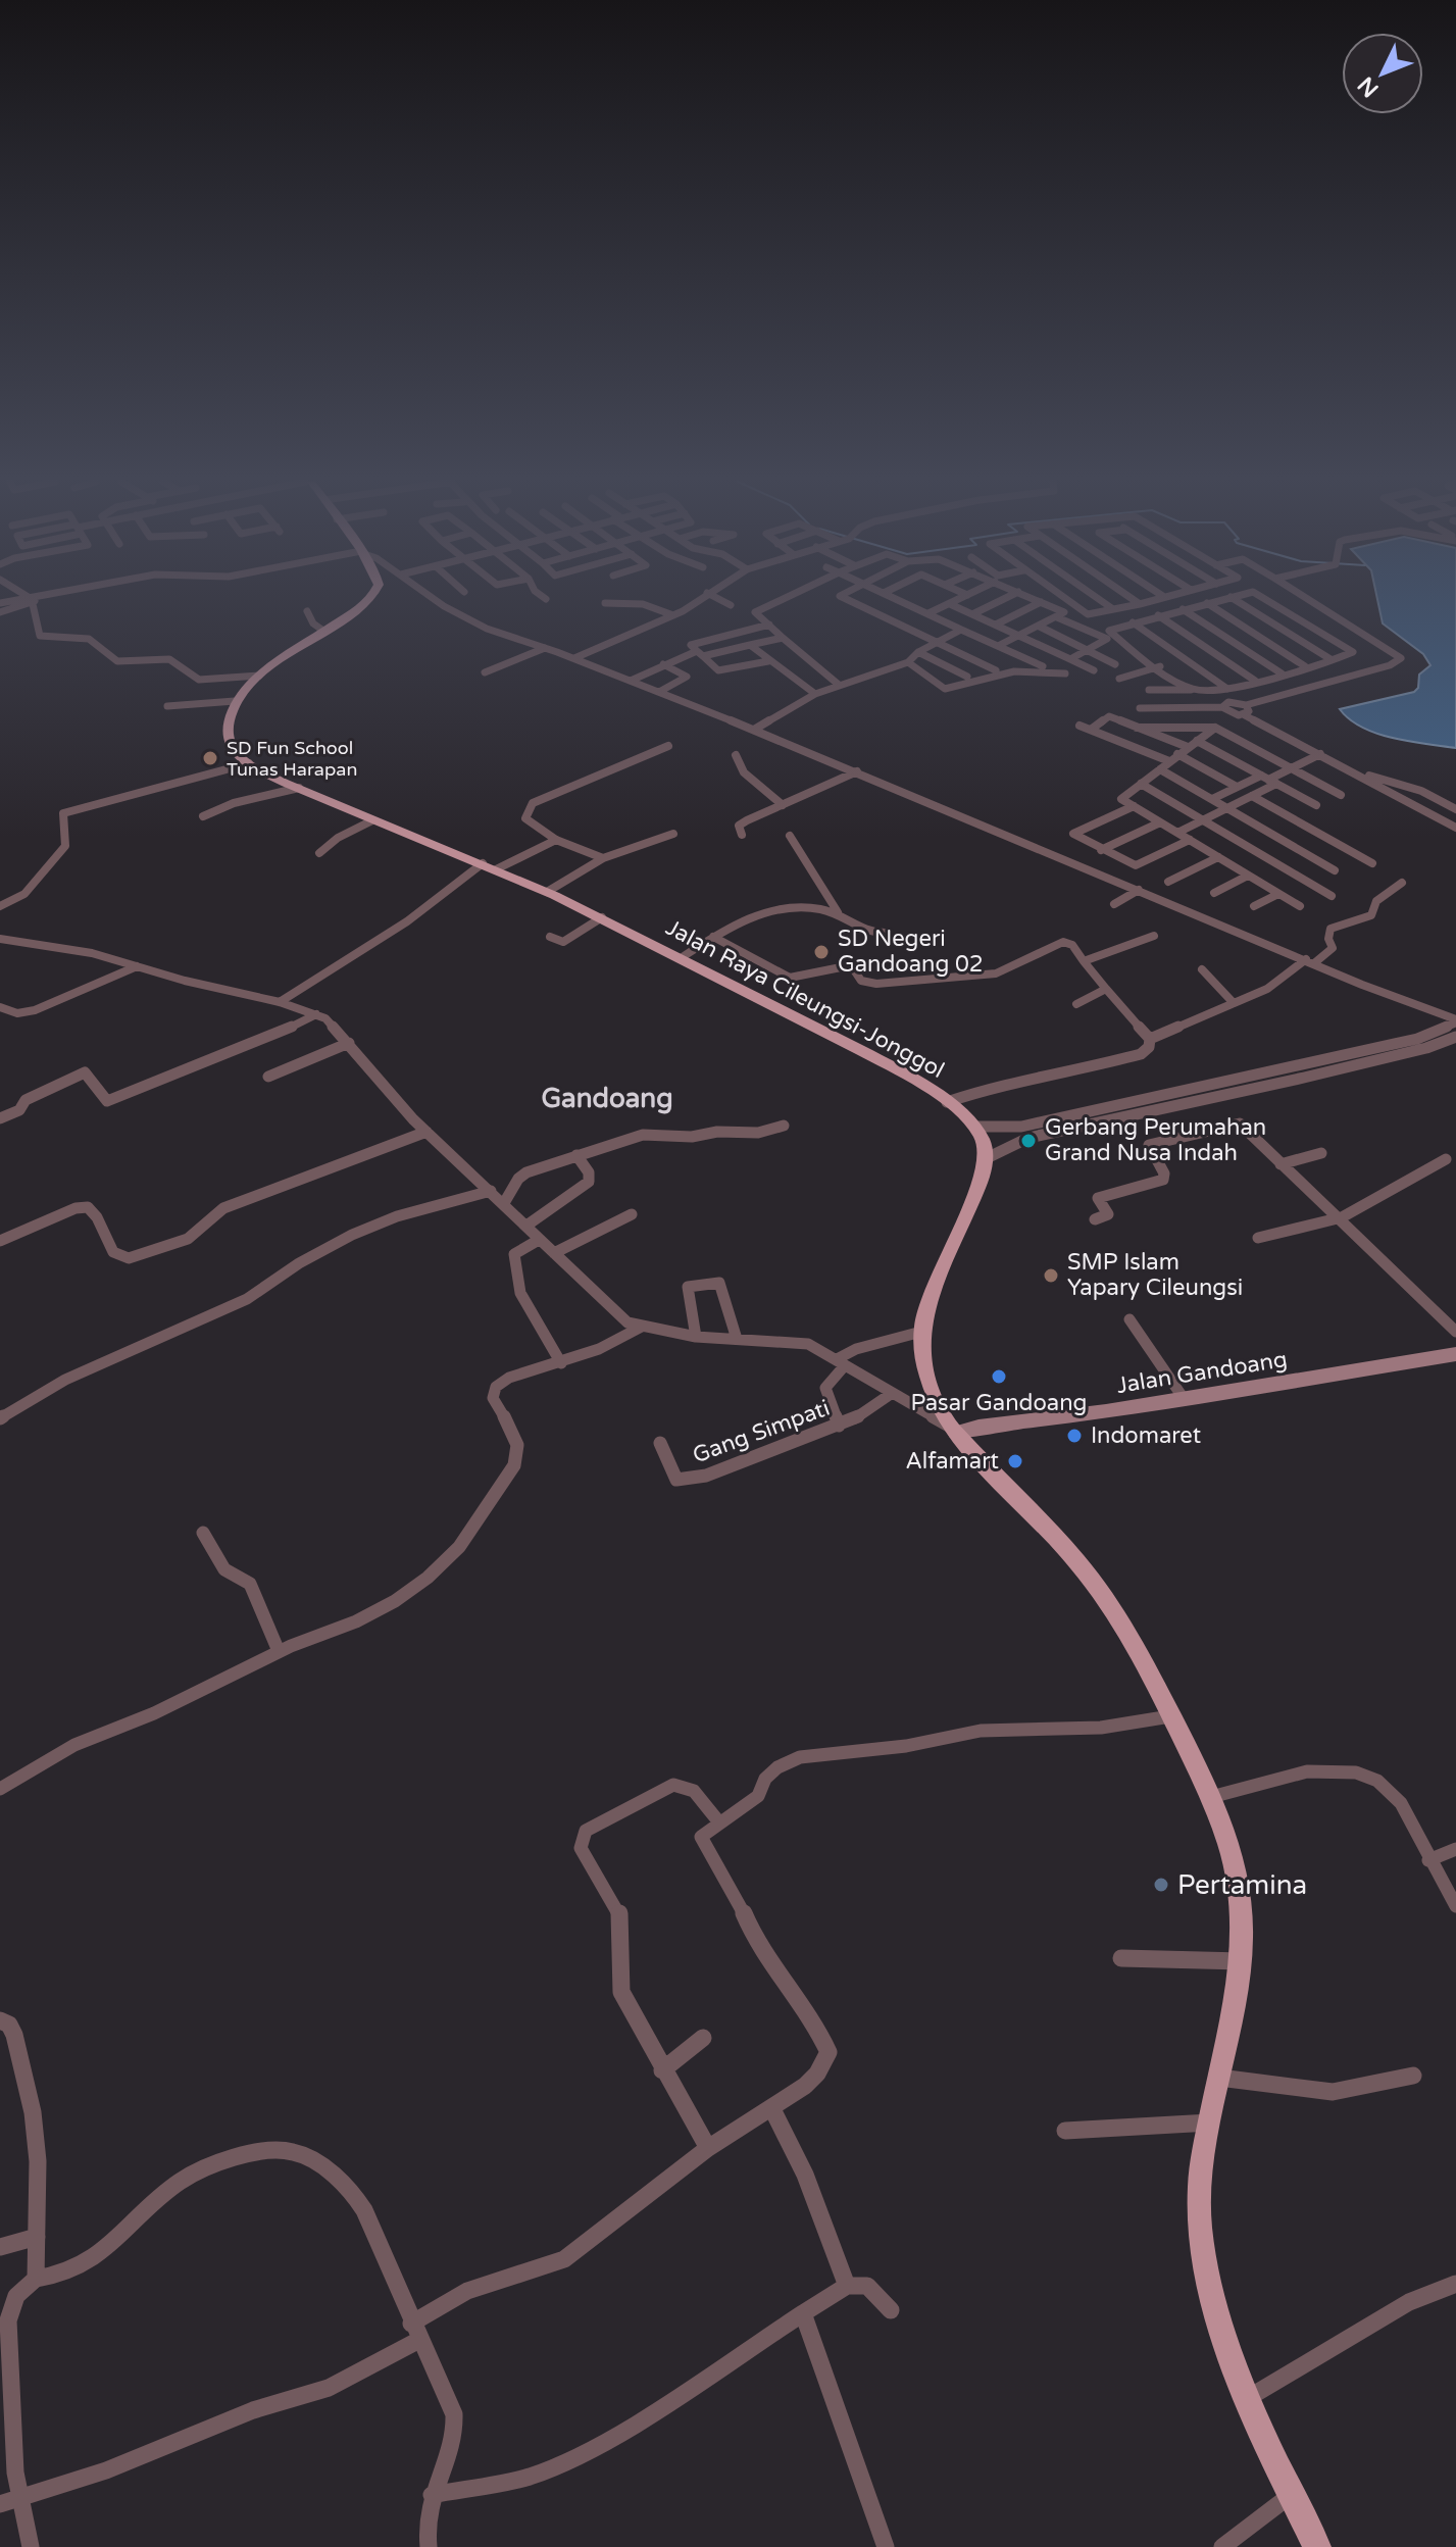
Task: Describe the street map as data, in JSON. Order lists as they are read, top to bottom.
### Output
{
  "streets": {
    "main road": ["Jalan Raya Cileungsi-Jonggol"],
    "street": ["Jalan Gandoang", "Gang Simpati"]
  },
  "districts": ["Gandoang"],
  "places": [
    "SD Fun School Tunas Harapan",
    "SD Negeri Gandoang 02",
    "Gerbang Perumahan Grand Nusa Indah",
    "SMP Islam Yapary Cileungsi",
    "Pasar Gandoang",
    "Indomaret",
    "Alfamart",
    "Pertamina"
  ],
  "north": "bottom left"
}
